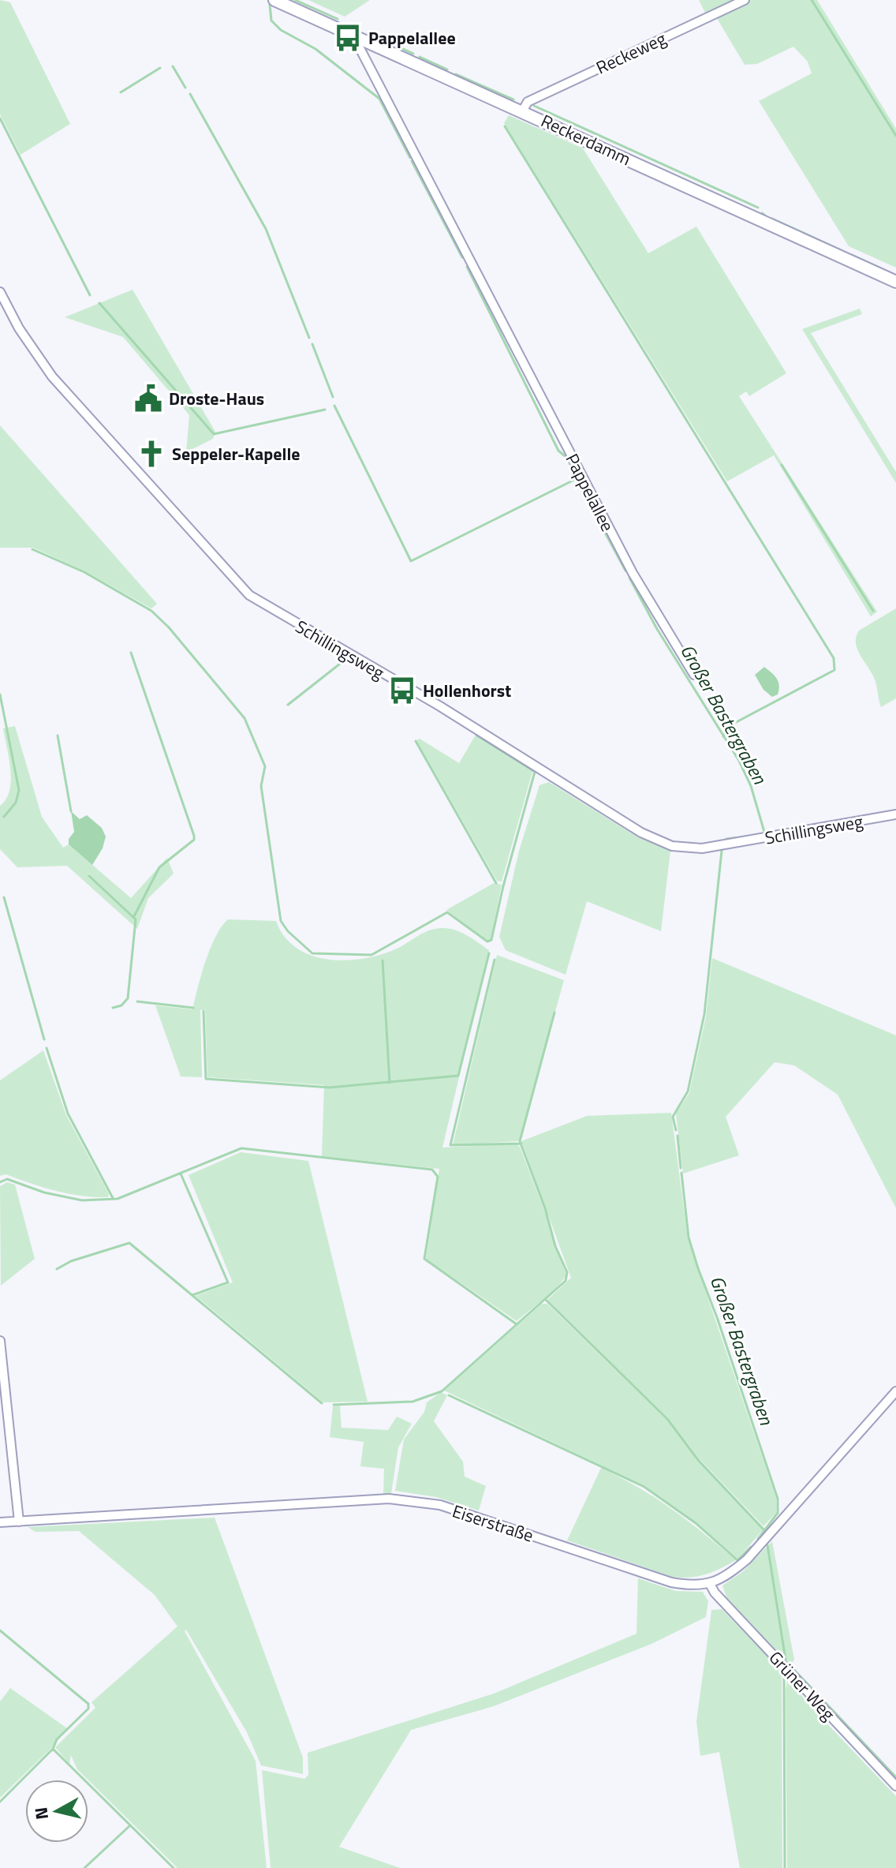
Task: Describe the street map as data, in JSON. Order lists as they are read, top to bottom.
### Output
{
  "streets": {
    "street": [
      "Reckeweg",
      "Reckerdamm",
      "Pappelallee",
      "Schillingsweg",
      "Eiserstraße",
      "Grüner Weg"
    ]
  },
  "crossings": [
    ["Reckeweg", "Reckerdamm"],
    ["Reckerdamm", "Pappelallee"],
    ["Eiserstraße", "Grüner Weg"]
  ],
  "water": ["Großer Bastergraben"],
  "places": {
    "bus stop": ["Pappelallee", "Hollenhorst"],
    "public building": ["Droste-Haus"],
    "church": ["Seppeler-Kapelle"]
  },
  "north": "left"
}
